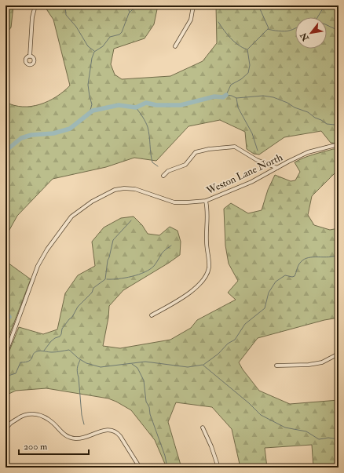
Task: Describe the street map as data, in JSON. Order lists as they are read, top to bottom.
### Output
{
  "streets": {
    "street": ["Weston Lane North"]
  },
  "scale_bar": "200 m",
  "north": "bottom left"
}
